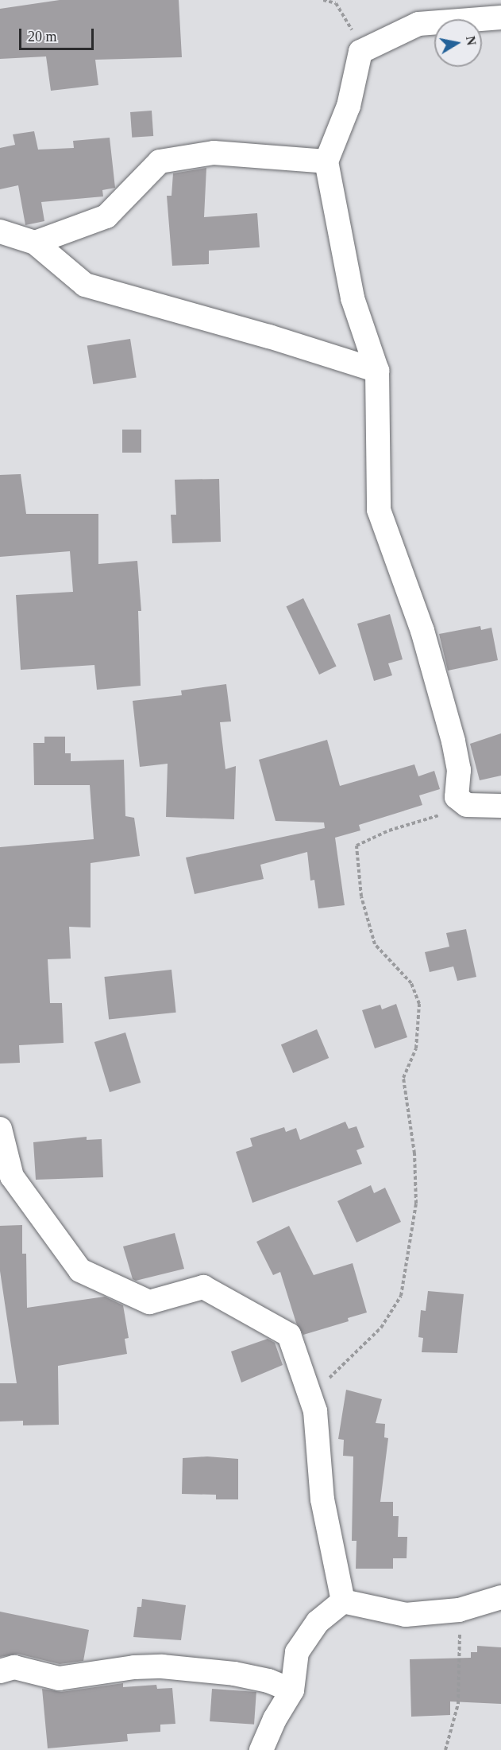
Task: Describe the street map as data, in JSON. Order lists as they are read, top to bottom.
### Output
{
  "scale_bar": "20 m",
  "north": "right"
}
